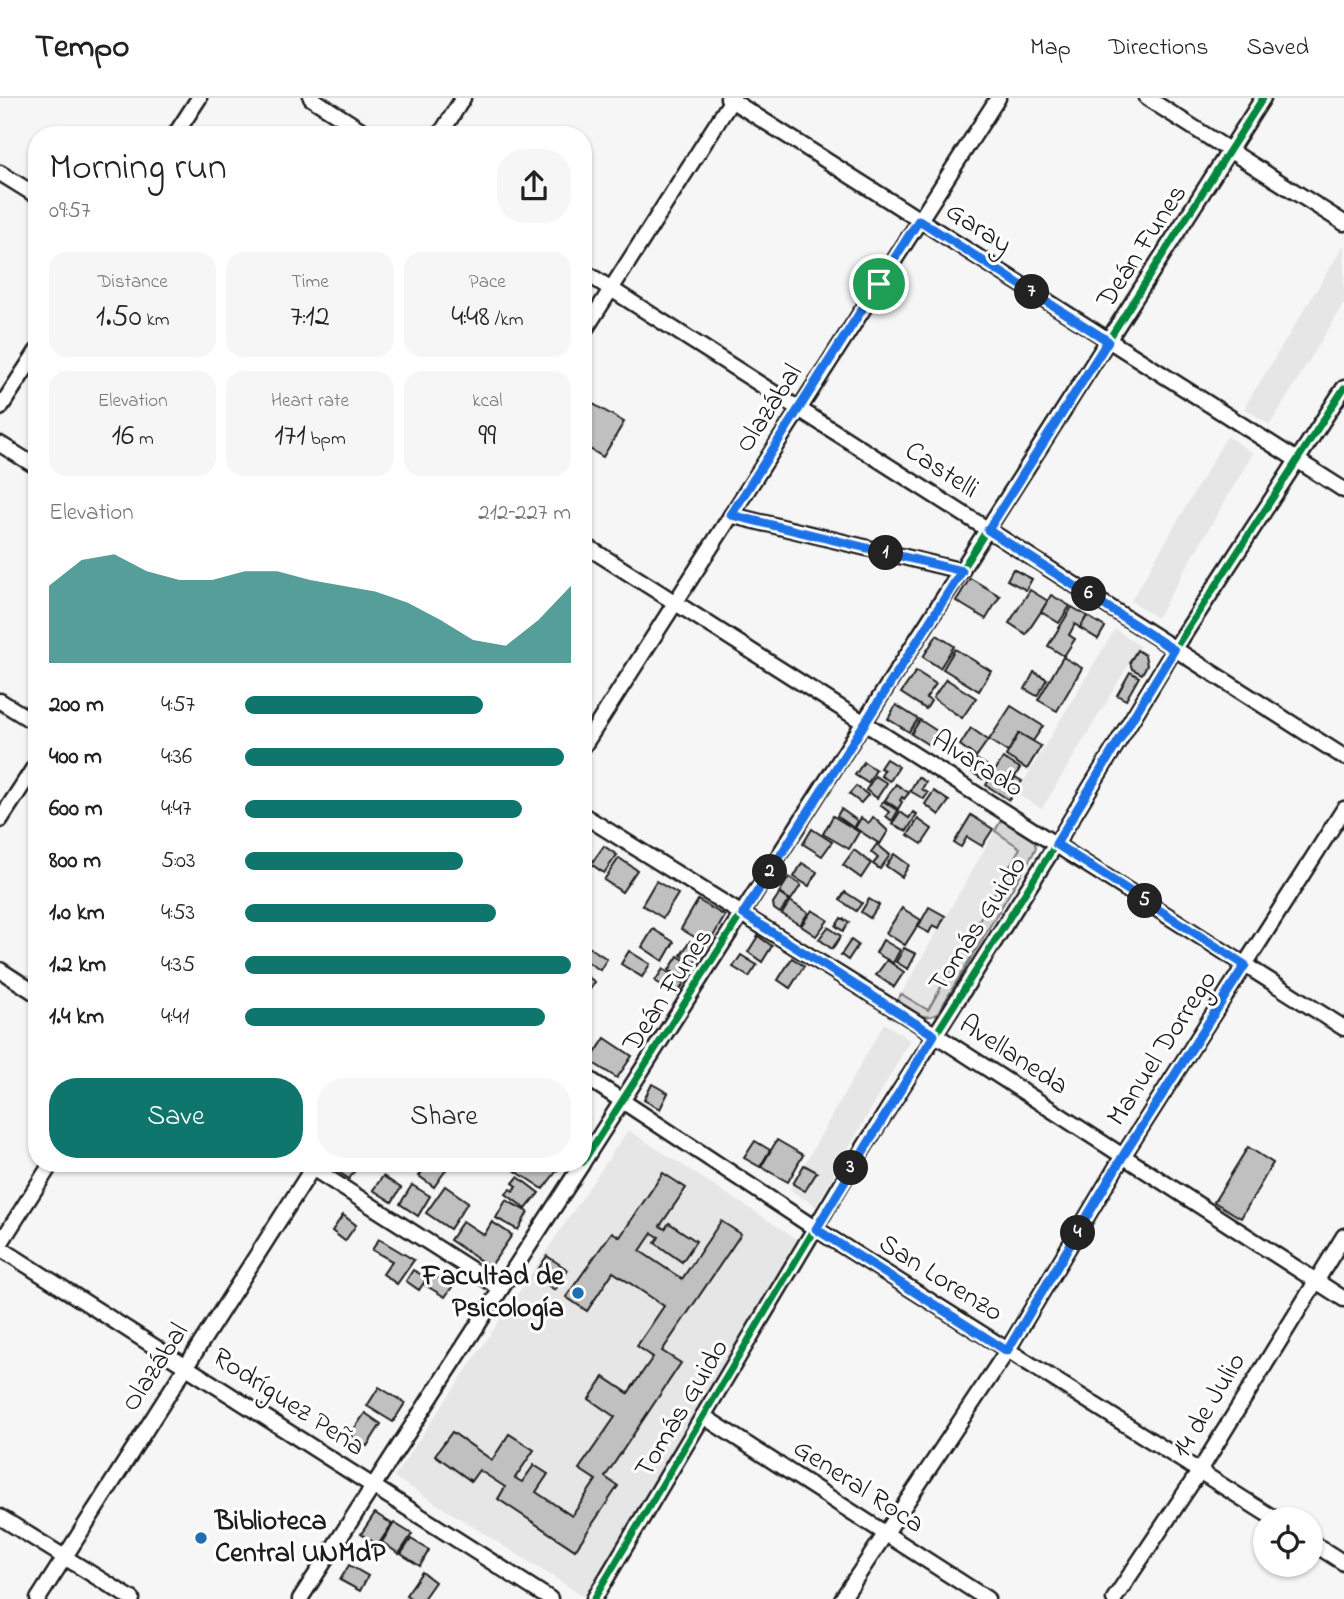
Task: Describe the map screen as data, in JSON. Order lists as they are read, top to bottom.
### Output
{
  "streets": {
    "street": [
      "Garay",
      "Deán Funes",
      "Olazábal",
      "Castelli",
      "Alvarado",
      "Tomás Guido",
      "Manuel Dorrego",
      "Avellaneda",
      "San Lorenzo",
      "Rodríguez Peña",
      "14 de Julio",
      "General Roca"
    ]
  },
  "crossings": [
    ["Garay", "Deán Funes"],
    ["Garay", "Olazábal"],
    ["Garay", "Tomás Guido"],
    ["Deán Funes", "Castelli"],
    ["Deán Funes", "Alvarado"],
    ["Deán Funes", "Avellaneda"],
    ["Deán Funes", "San Lorenzo"],
    ["Deán Funes", "Rodríguez Peña"],
    ["Olazábal", "Castelli"],
    ["Olazábal", "Alvarado"],
    ["Olazábal", "Rodríguez Peña"],
    ["Castelli", "Tomás Guido"],
    ["Alvarado", "Tomás Guido"],
    ["Alvarado", "Manuel Dorrego"],
    ["Tomás Guido", "Avellaneda"],
    ["Tomás Guido", "San Lorenzo"],
    ["Tomás Guido", "General Roca"],
    ["Manuel Dorrego", "Avellaneda"],
    ["Manuel Dorrego", "San Lorenzo"],
    ["Manuel Dorrego", "General Roca"],
    ["Avellaneda", "14 de Julio"],
    ["San Lorenzo", "14 de Julio"]
  ],
  "places": ["Facultad de Psicología", "Biblioteca Central UNMdP"],
  "page": {
    "header": "Tempo",
    "nav": ["Map", "Directions", "Saved"],
    "heading": ["Morning run", "09:57"],
    "stats": [
      ["Distance", "1.50 km"],
      ["Time", "7:12"],
      ["Pace", "4:48 /km"],
      ["Elevation", "16 m"],
      ["Heart rate", "171 bpm"],
      ["kcal", "99"]
    ],
    "pins": [
      "7",
      "1",
      "6",
      "2",
      "5",
      "3",
      "4"
    ],
    "chart": ["Elevation", "212–227 m"],
    "list": [
      {
        "name": "200 m",
        "note": "4:57"
      },
      {
        "name": "400 m",
        "note": "4:36"
      },
      {
        "name": "600 m",
        "note": "4:47"
      },
      {
        "name": "800 m",
        "note": "5:03"
      },
      {
        "name": "1.0 km",
        "note": "4:53"
      },
      {
        "name": "1.2 km",
        "note": "4:35"
      },
      {
        "name": "1.4 km",
        "note": "4:41"
      }
    ],
    "buttons": ["Save", "Share"]
  }
}
